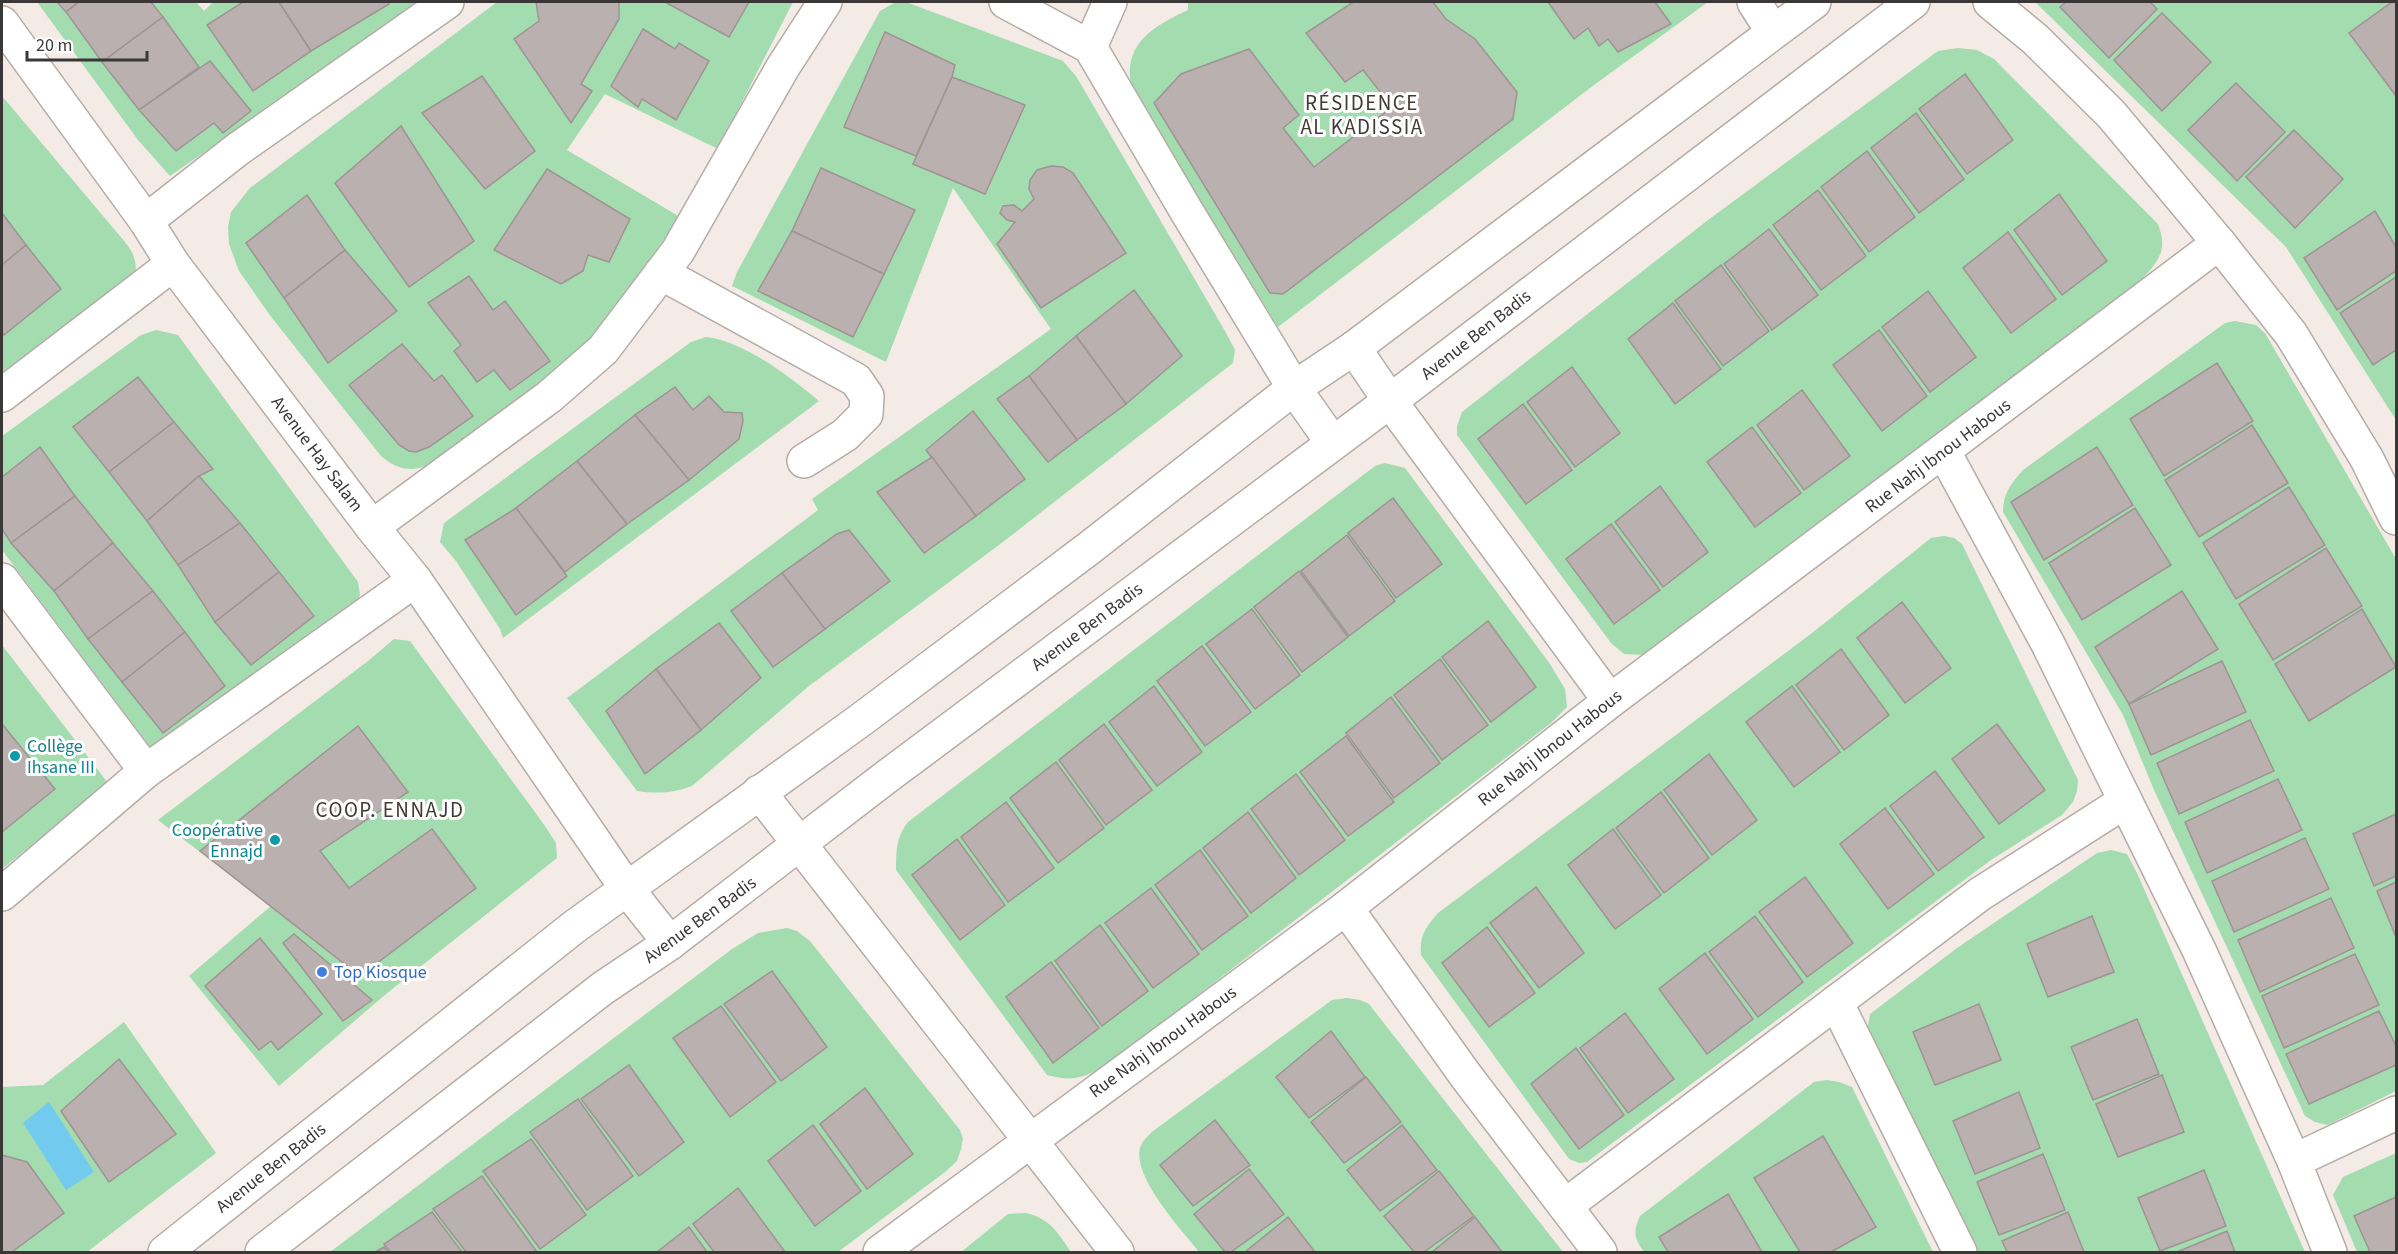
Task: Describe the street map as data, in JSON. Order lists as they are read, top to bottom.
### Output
{
  "streets": {
    "street": ["Avenue Ben Badis", "Avenue Hay Salam", "Rue Nahj Ibnou Habous"]
  },
  "crossings": [
    ["Avenue Ben Badis", "Avenue Hay Salam"]
  ],
  "districts": ["RÉSIDENCE AL KADISSIA", "COOP. ENNAJD"],
  "places": ["Collège Ihsane III", "Coopérative Ennajd", "Top Kiosque"],
  "scale_bar": "20 m"
}
